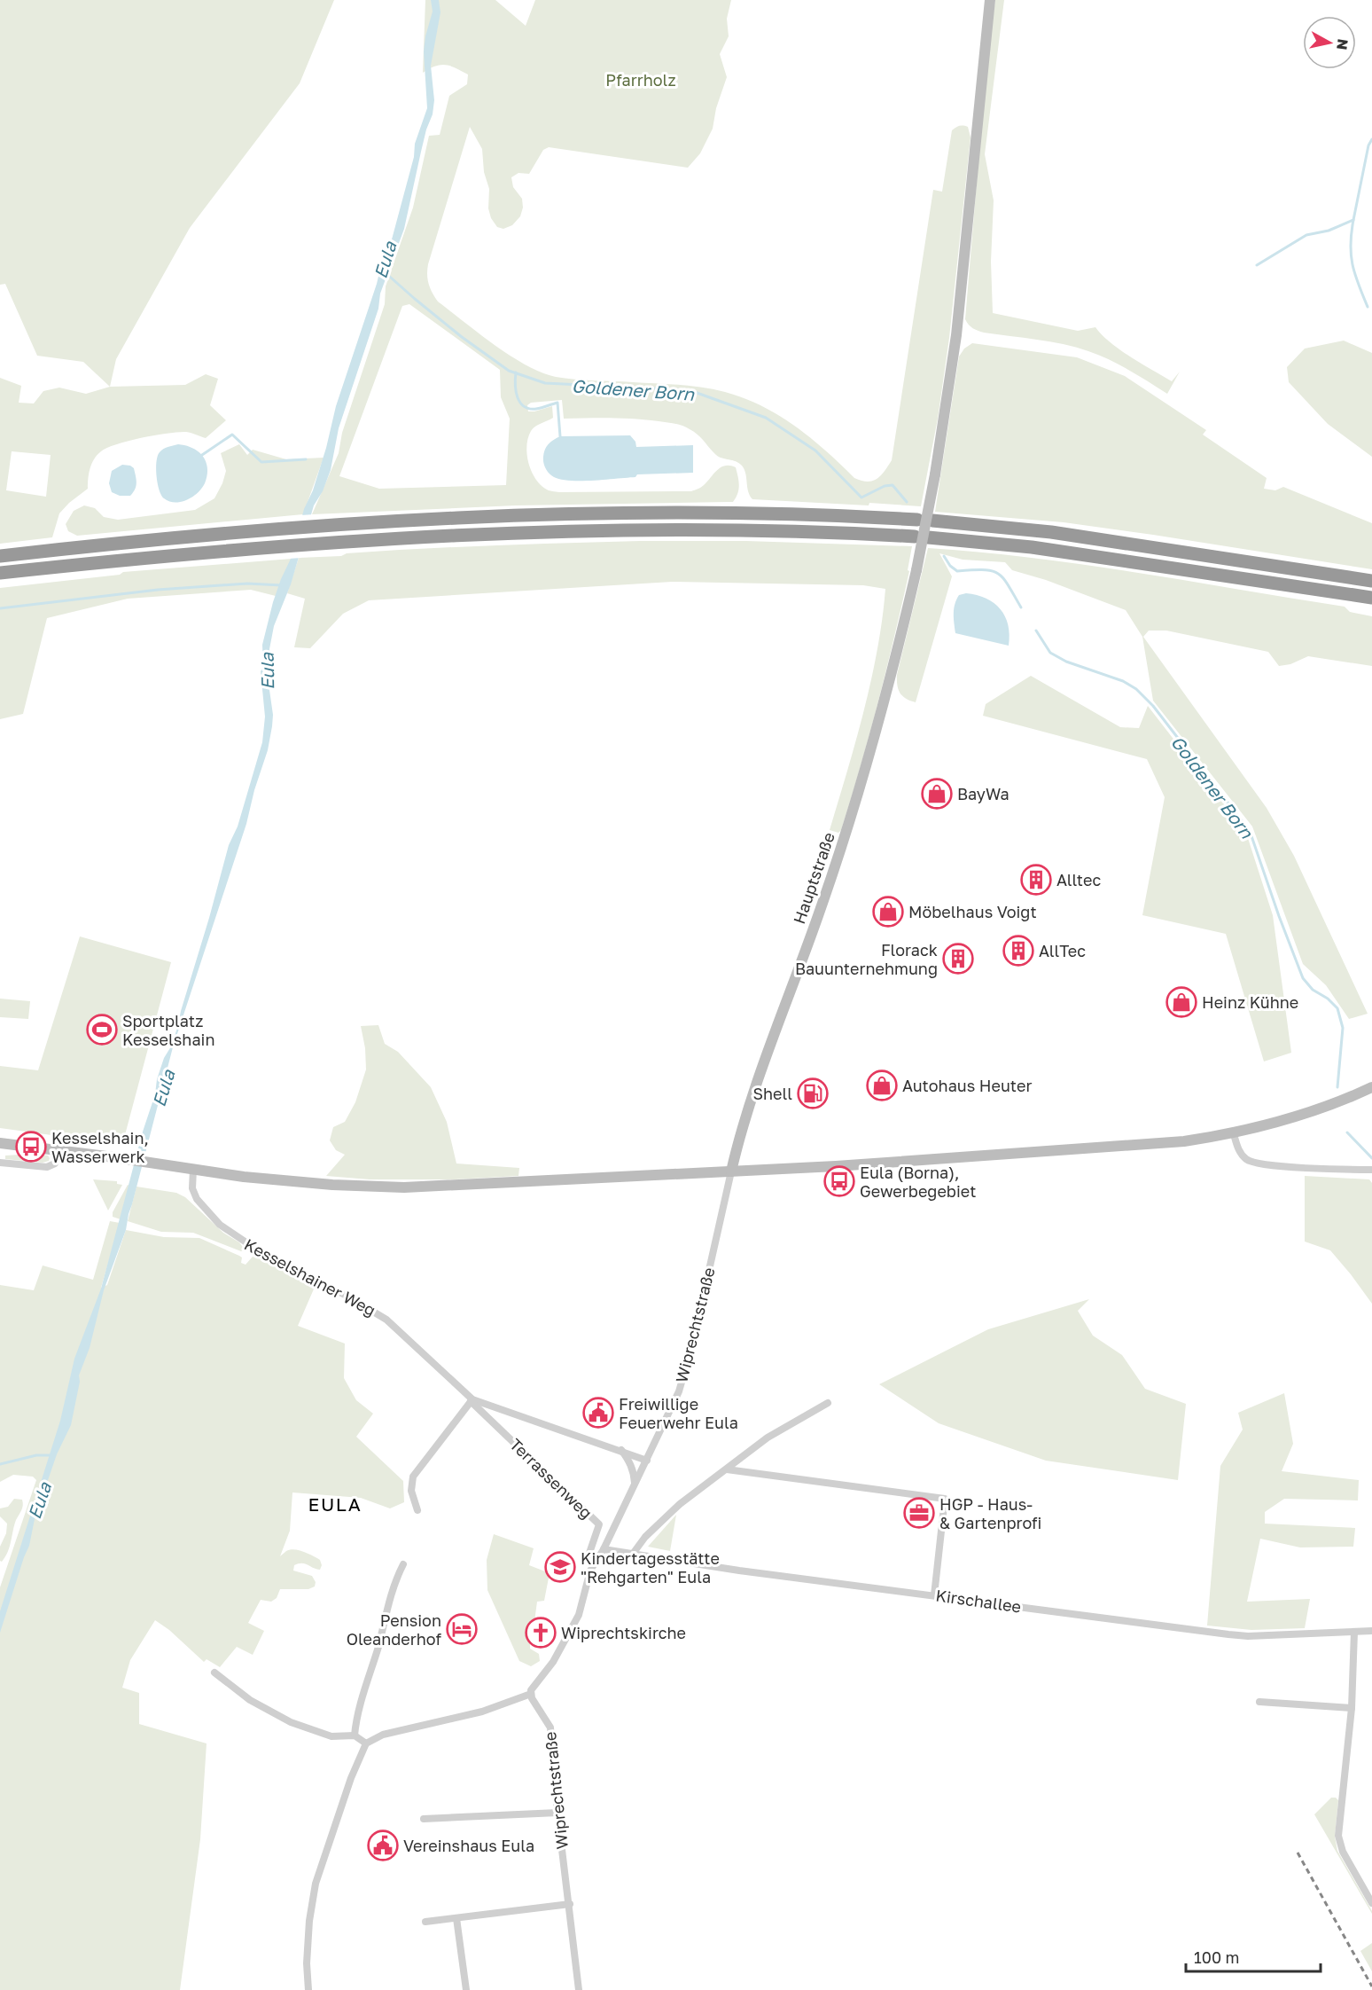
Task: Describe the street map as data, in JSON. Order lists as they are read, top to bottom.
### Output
{
  "streets": {
    "main road": ["Hauptstraße"],
    "street": [
      "Kesselshainer Weg",
      "Wiprechtstraße",
      "Terrassenweg",
      "Kirschallee"
    ]
  },
  "crossings": [
    ["Hauptstraße", "Wiprechtstraße"],
    ["Kesselshainer Weg", "Wiprechtstraße"],
    ["Kesselshainer Weg", "Terrassenweg"],
    ["Wiprechtstraße", "Terrassenweg"],
    ["Wiprechtstraße", "Kirschallee"]
  ],
  "districts": ["EULA"],
  "water": ["Eula", "Goldener Born"],
  "parks": ["Pfarrholz"],
  "places": {
    "shop": [
      "BayWa",
      "Möbelhaus Voigt",
      "Heinz Kühne",
      "Autohaus Heuter"
    ],
    "building": ["Alltec", "AllTec", "Florack Bauunternehmung"],
    "sports": ["Sportplatz Kesselshain"],
    "fuel station": ["Shell"],
    "bus stop": ["Kesselshain, Wasserwerk", "Eula (Borna), Gewerbegebiet"],
    "public building": ["Freiwillige Feuerwehr Eula", "Vereinshaus Eula"],
    "office": ["HGP - Haus- & Gartenprofi"],
    "school or university": ["Kindertagesstätte \"Rehgarten\" Eula"],
    "hotel": ["Pension Oleanderhof"],
    "church": ["Wiprechtskirche"]
  },
  "scale_bar": "100 m",
  "north": "right"
}
